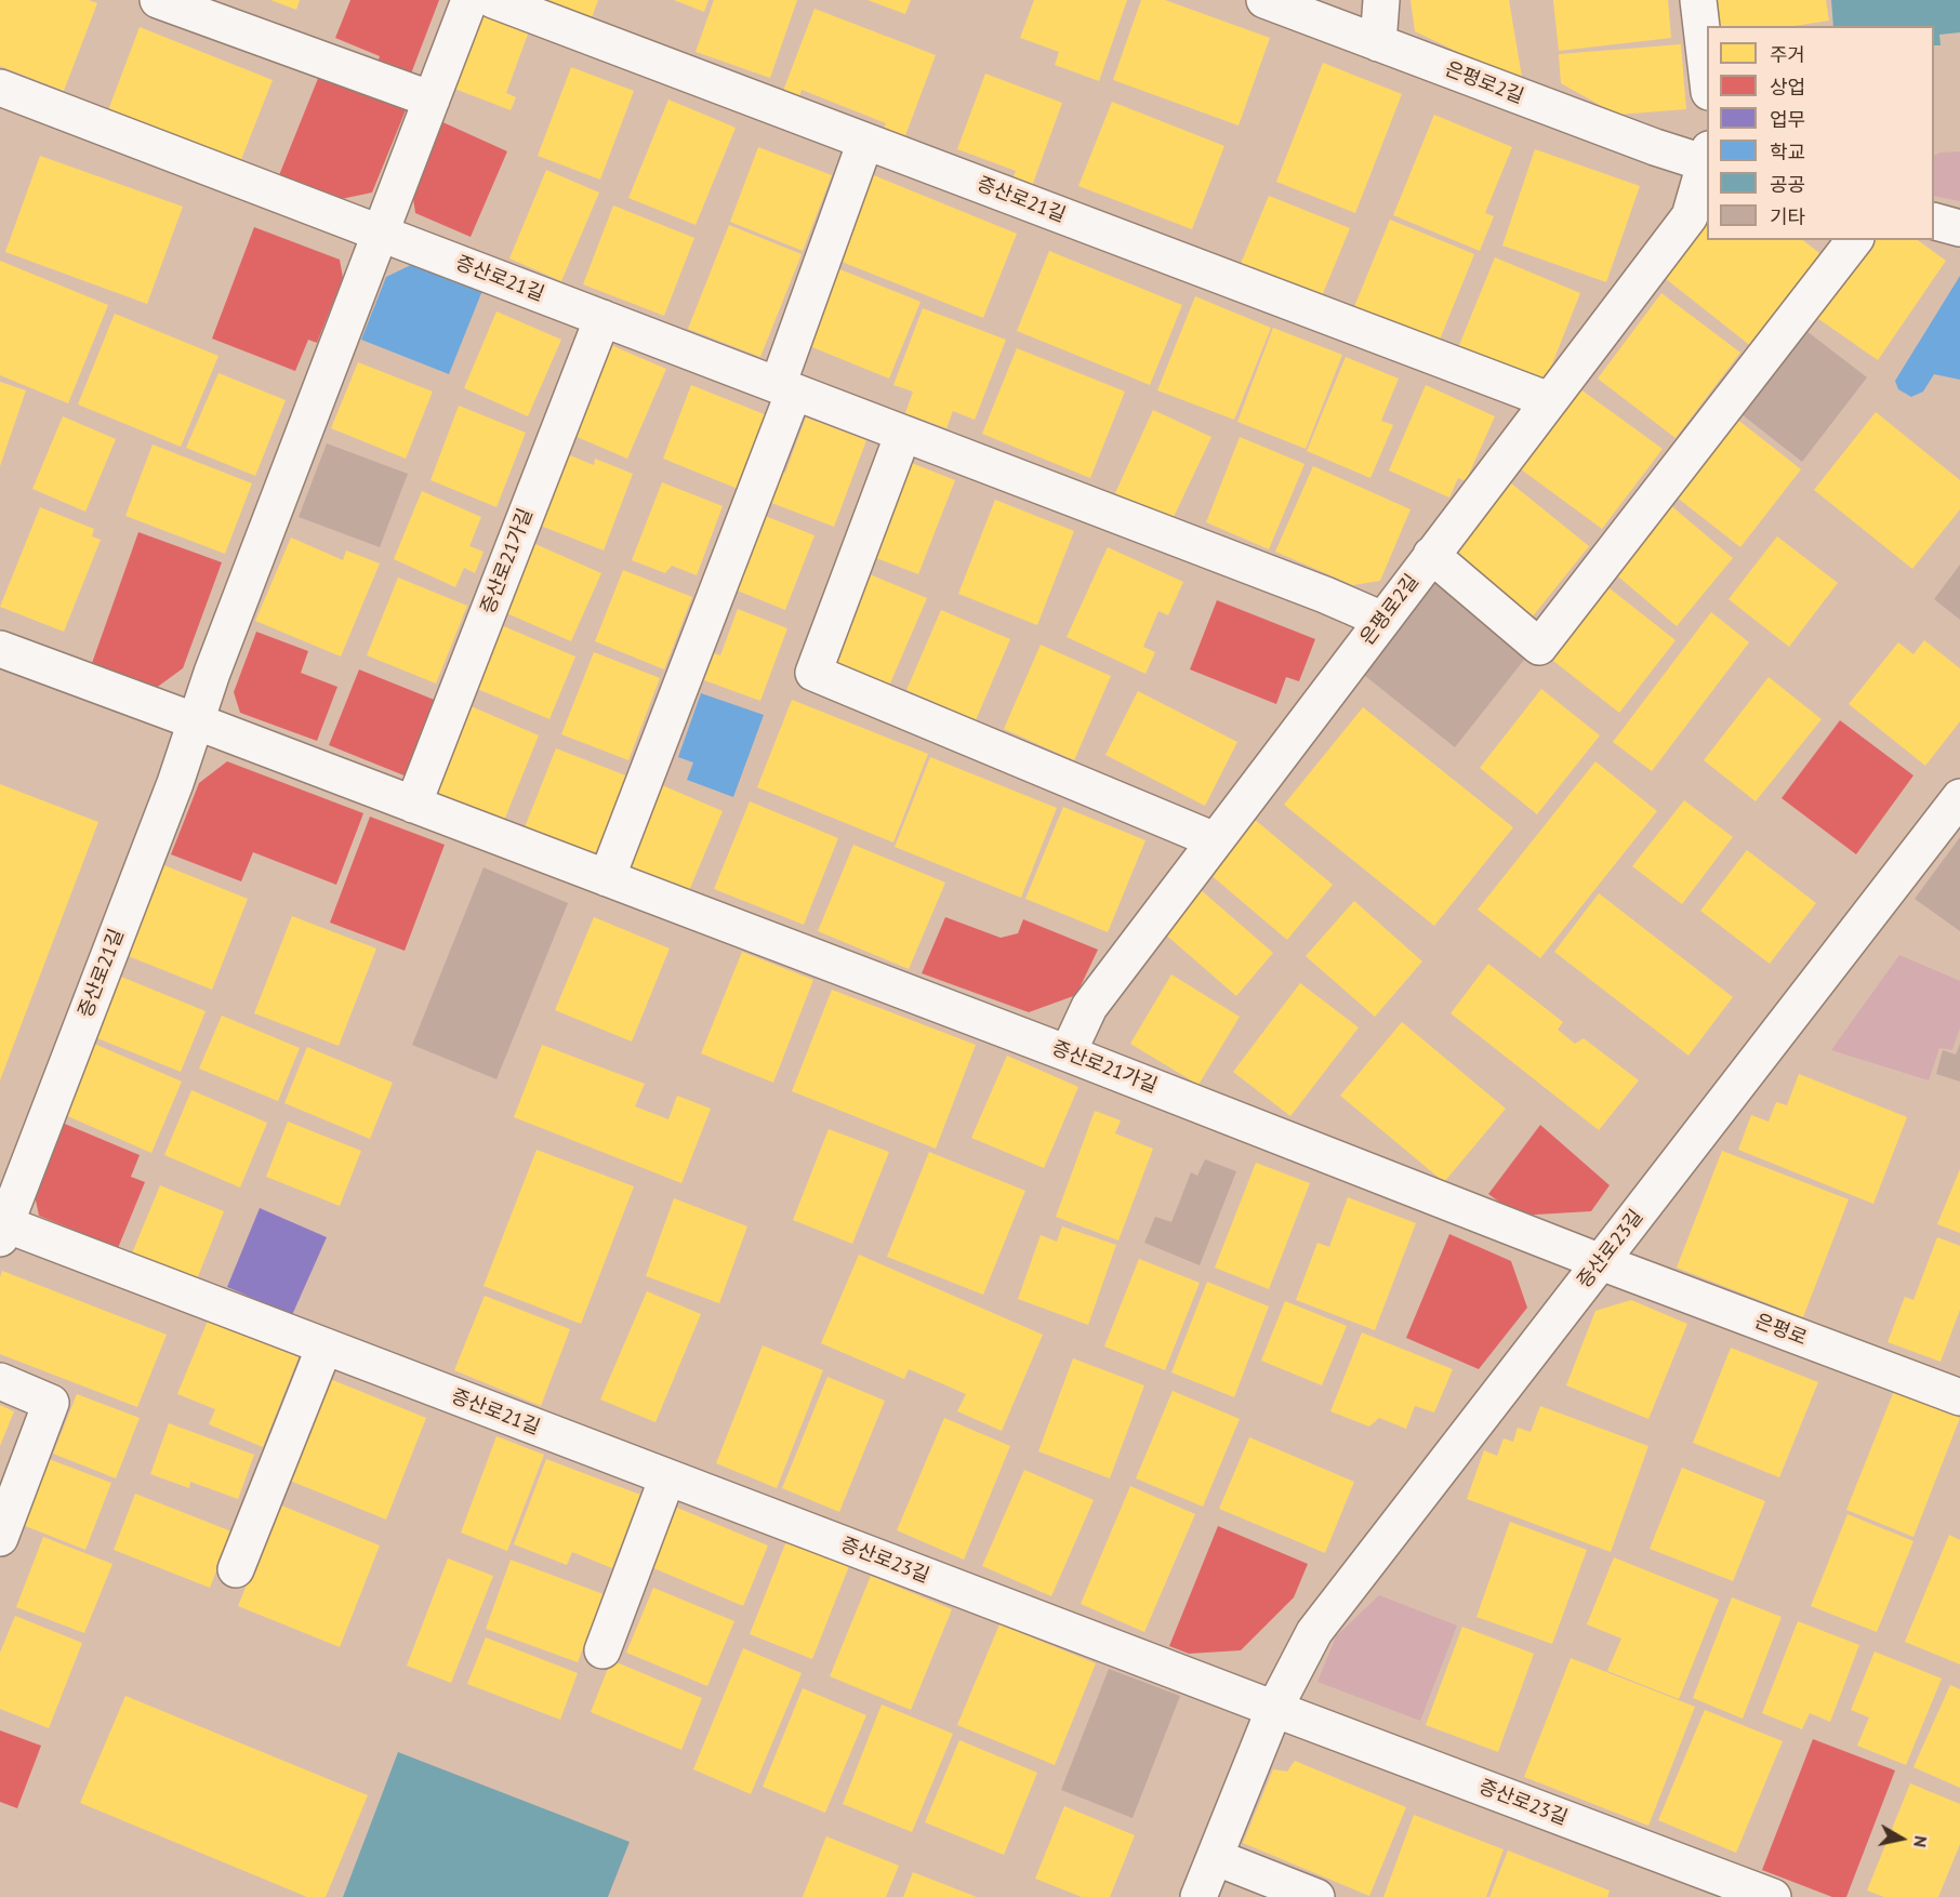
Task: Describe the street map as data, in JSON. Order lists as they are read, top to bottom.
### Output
{
  "streets": {
    "street": [
      "은평로2길",
      "증산로21길",
      "증산로21가길",
      "증산로23길",
      "은평로"
    ]
  },
  "crossings": [
    ["은평로2길", "증산로21길"],
    ["은평로2길", "증산로21가길"],
    ["증산로21길", "증산로21가길"],
    ["증산로21길", "증산로23길"],
    ["증산로21가길", "증산로23길"],
    ["증산로21가길", "은평로"],
    ["증산로23길", "은평로"]
  ],
  "legend": [
    "주거",
    "상업",
    "업무",
    "학교",
    "공공",
    "기타"
  ],
  "north": "right"
}
